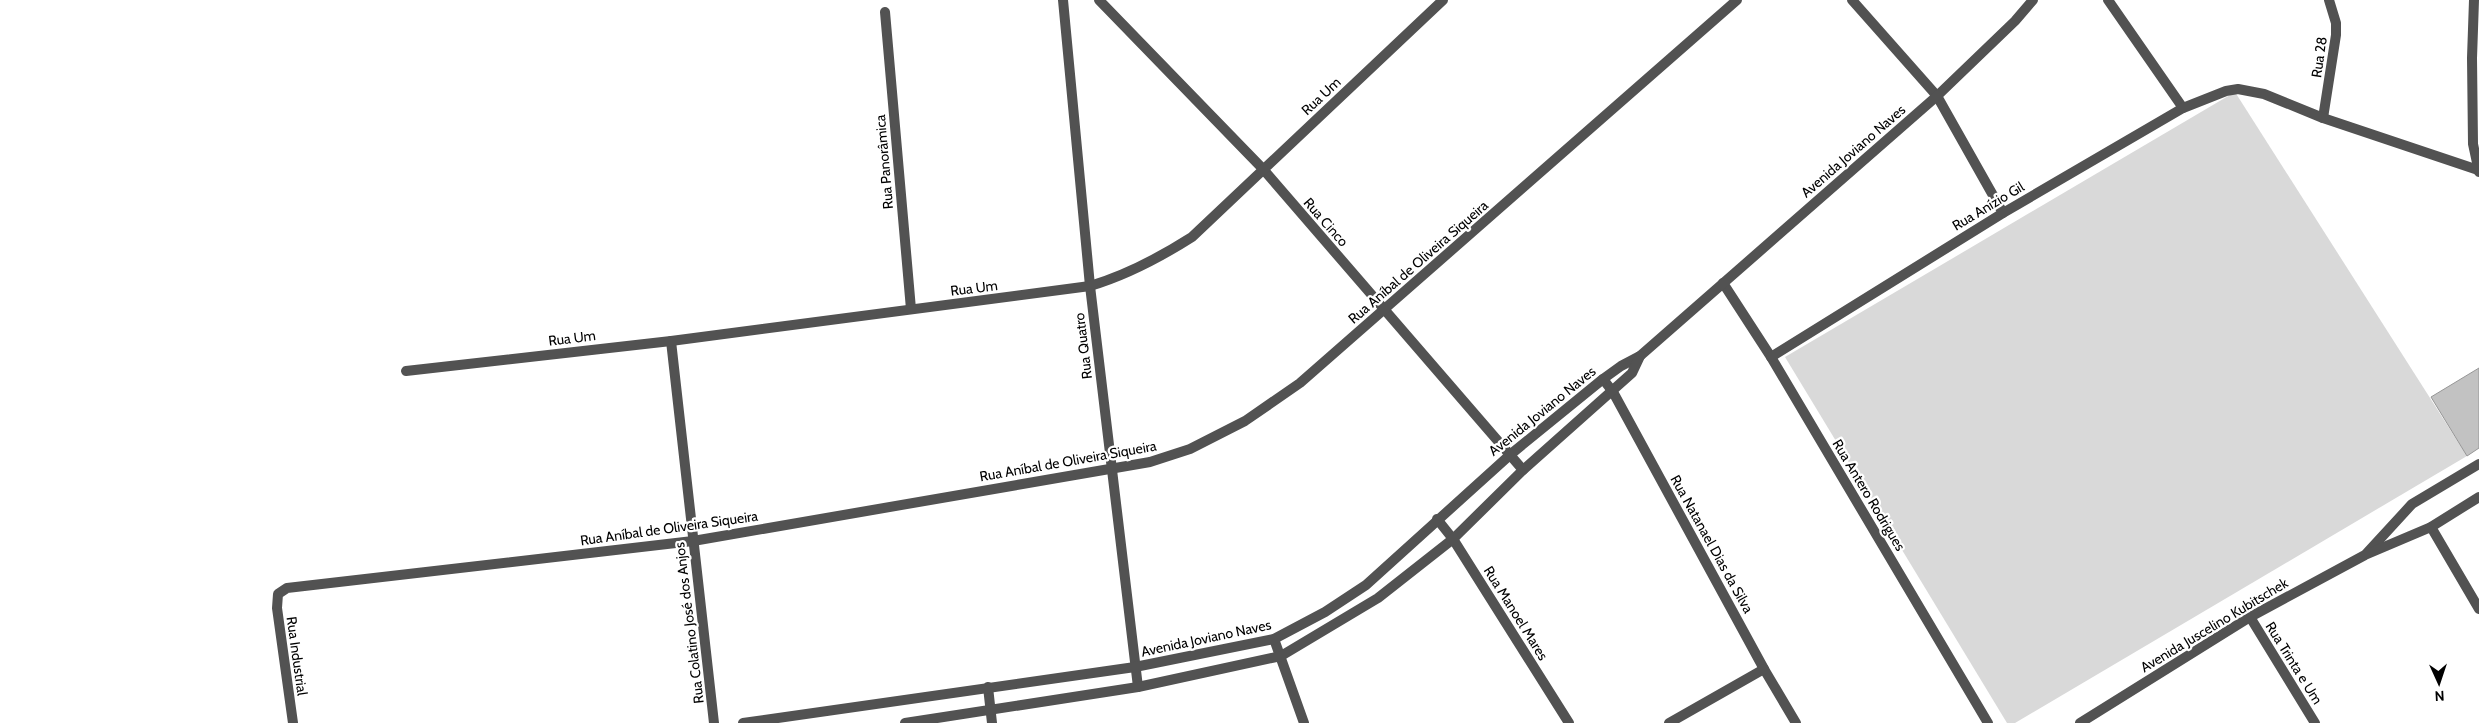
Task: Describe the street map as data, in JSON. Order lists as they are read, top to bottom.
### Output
{
  "streets": {
    "street": [
      "Rua 28",
      "Rua Um",
      "Avenida Joviano Naves",
      "Rua Panorâmica",
      "Rua Anízio Gil",
      "Rua Cinco",
      "Rua Aníbal de Oliveira Siqueira",
      "Rua Quatro",
      "Rua Antero Rodrigues",
      "Rua Natanael Dias da Silva",
      "Rua Manoel Mares",
      "Rua Colatino José dos Anjos",
      "Avenida Juscelino Kubitschek",
      "Rua Industrial",
      "Rua Trinta e Um"
    ]
  },
  "crossings": [
    ["Rua 28", "Rua Anízio Gil"],
    ["Rua Um", "Rua Panorâmica"],
    ["Rua Um", "Rua Cinco"],
    ["Rua Um", "Rua Quatro"],
    ["Rua Um", "Rua Colatino José dos Anjos"],
    ["Avenida Joviano Naves", "Rua Cinco"],
    ["Avenida Joviano Naves", "Rua Quatro"],
    ["Avenida Joviano Naves", "Rua Antero Rodrigues"],
    ["Avenida Joviano Naves", "Rua Natanael Dias da Silva"],
    ["Avenida Joviano Naves", "Rua Manoel Mares"],
    ["Rua Anízio Gil", "Rua Antero Rodrigues"],
    ["Rua Cinco", "Rua Aníbal de Oliveira Siqueira"],
    ["Rua Aníbal de Oliveira Siqueira", "Rua Quatro"],
    ["Rua Aníbal de Oliveira Siqueira", "Rua Colatino José dos Anjos"],
    ["Rua Aníbal de Oliveira Siqueira", "Rua Industrial"],
    ["Avenida Juscelino Kubitschek", "Rua Trinta e Um"]
  ],
  "north": "bottom"
}
